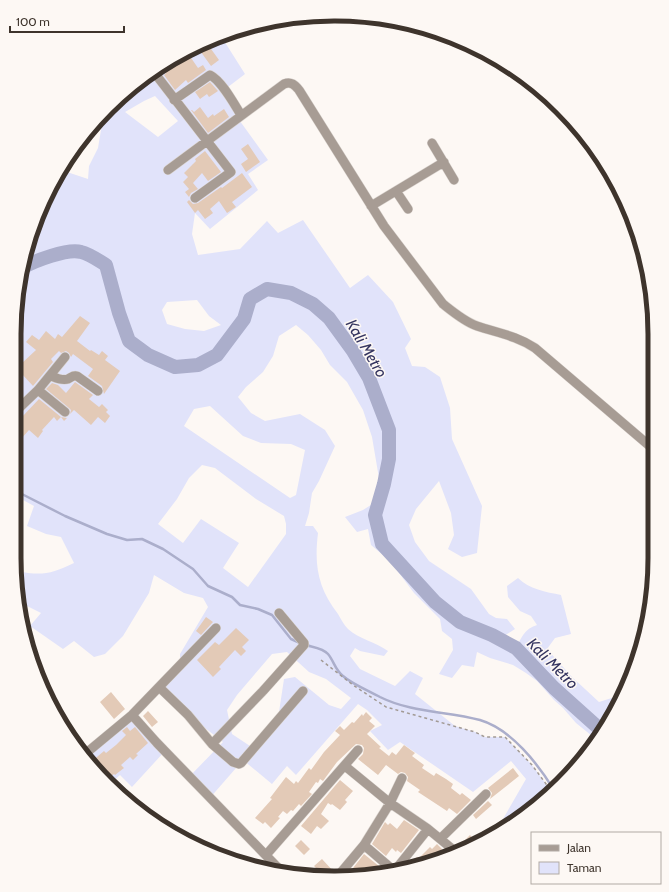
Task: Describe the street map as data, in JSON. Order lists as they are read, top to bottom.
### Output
{
  "water": ["Kali Metro"],
  "legend": ["Jalan", "Taman"],
  "scale_bar": "100 m"
}
